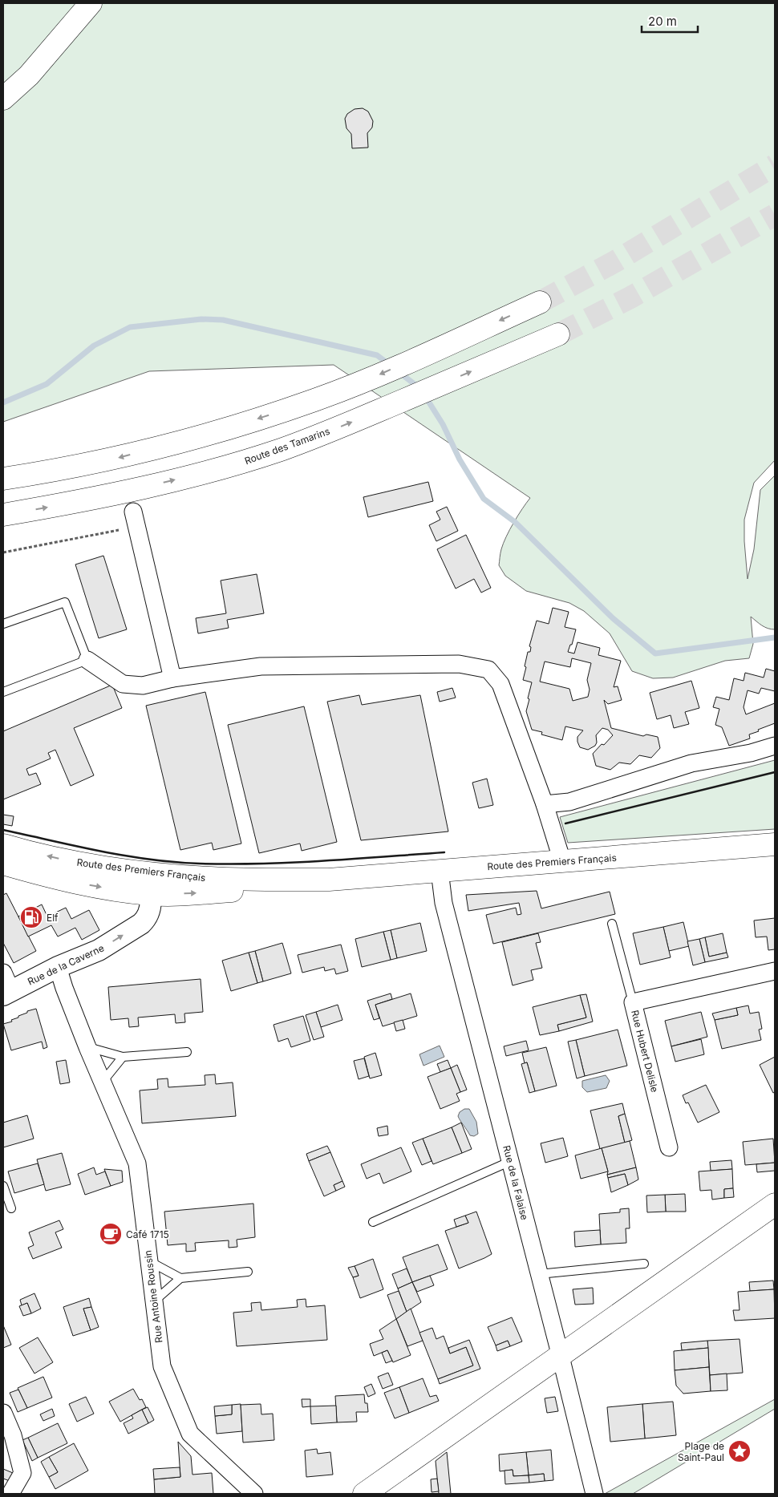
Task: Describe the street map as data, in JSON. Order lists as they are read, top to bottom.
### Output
{
  "streets": {
    "main road": ["Route des Tamarins", "Route des Premiers Français"],
    "street": [
      "Rue de la Caverne",
      "Rue Hubert Delisle",
      "Rue de la Falaise",
      "Rue Antoine Roussin"
    ]
  },
  "crossings": [
    ["Route des Premiers Français", "Rue de la Caverne"],
    ["Route des Premiers Français", "Rue de la Falaise"],
    ["Rue de la Caverne", "Rue Antoine Roussin"]
  ],
  "one_way": ["Rue de la Caverne"],
  "places": {
    "fuel station": ["Elf"],
    "cafe": ["Café 1715"],
    "place": ["Plage de Saint-Paul"]
  },
  "scale_bar": "20 m"
}
